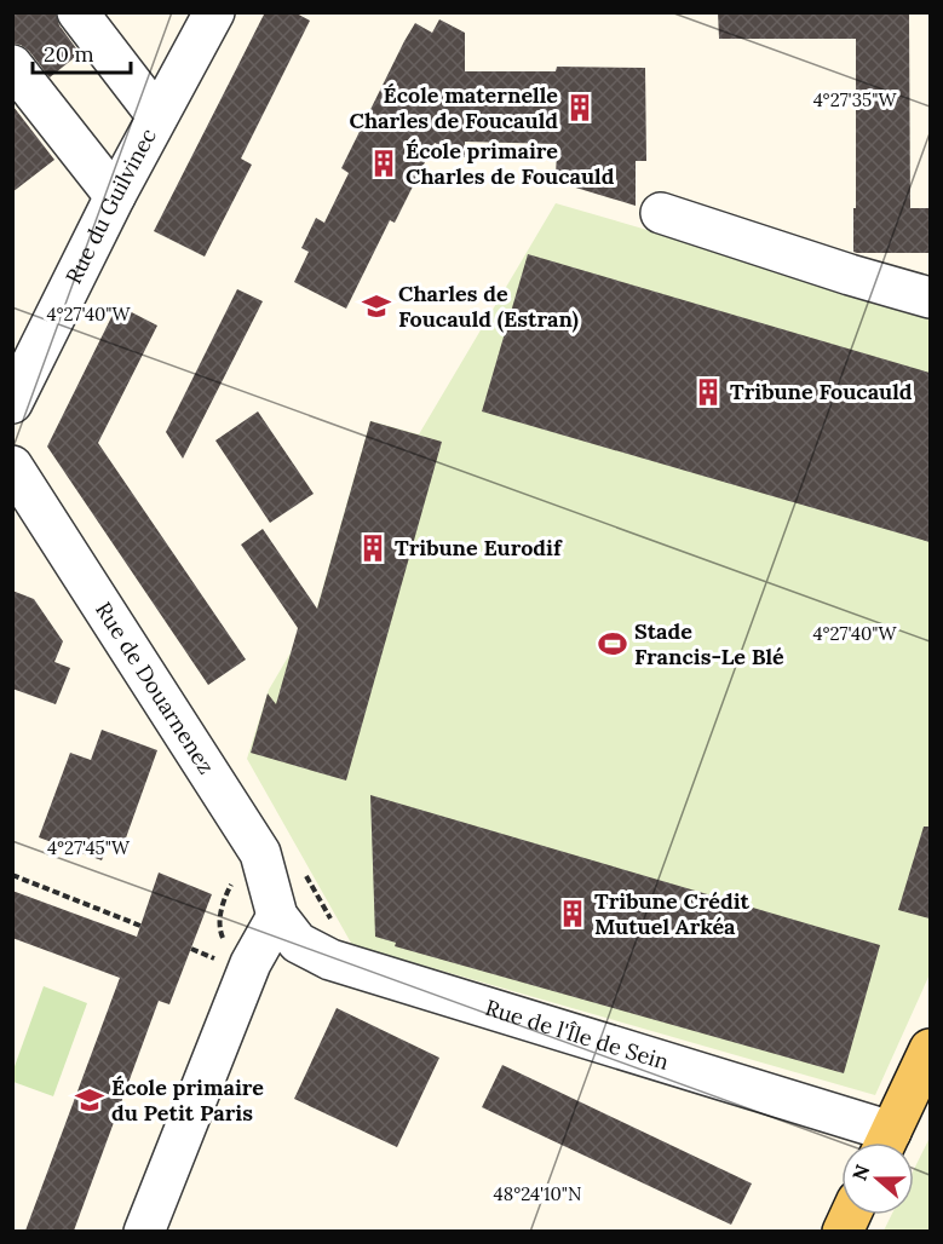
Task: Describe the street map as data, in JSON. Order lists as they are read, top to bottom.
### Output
{
  "streets": {
    "street": ["Rue du Guilvinec", "Rue de Douarnenez", "Rue de l'Île de Sein"]
  },
  "crossings": [
    ["Rue de Douarnenez", "Rue de l'Île de Sein"]
  ],
  "places": {
    "building": [
      "École maternelle Charles de Foucauld",
      "École primaire Charles de Foucauld",
      "Tribune Foucauld",
      "Tribune Eurodif",
      "Tribune Crédit Mutuel Arkéa"
    ],
    "school or university": ["Charles de Foucauld (Estran)", "École primaire du Petit Paris"],
    "sports": ["Stade Francis-Le Blé"]
  },
  "scale_bar": "20 m",
  "north": "left",
  "coordinates": [
    "4°27'35\"W",
    "4°27'40\"W",
    "4°27'45\"W",
    "48°24'10\"N"
  ]
}
